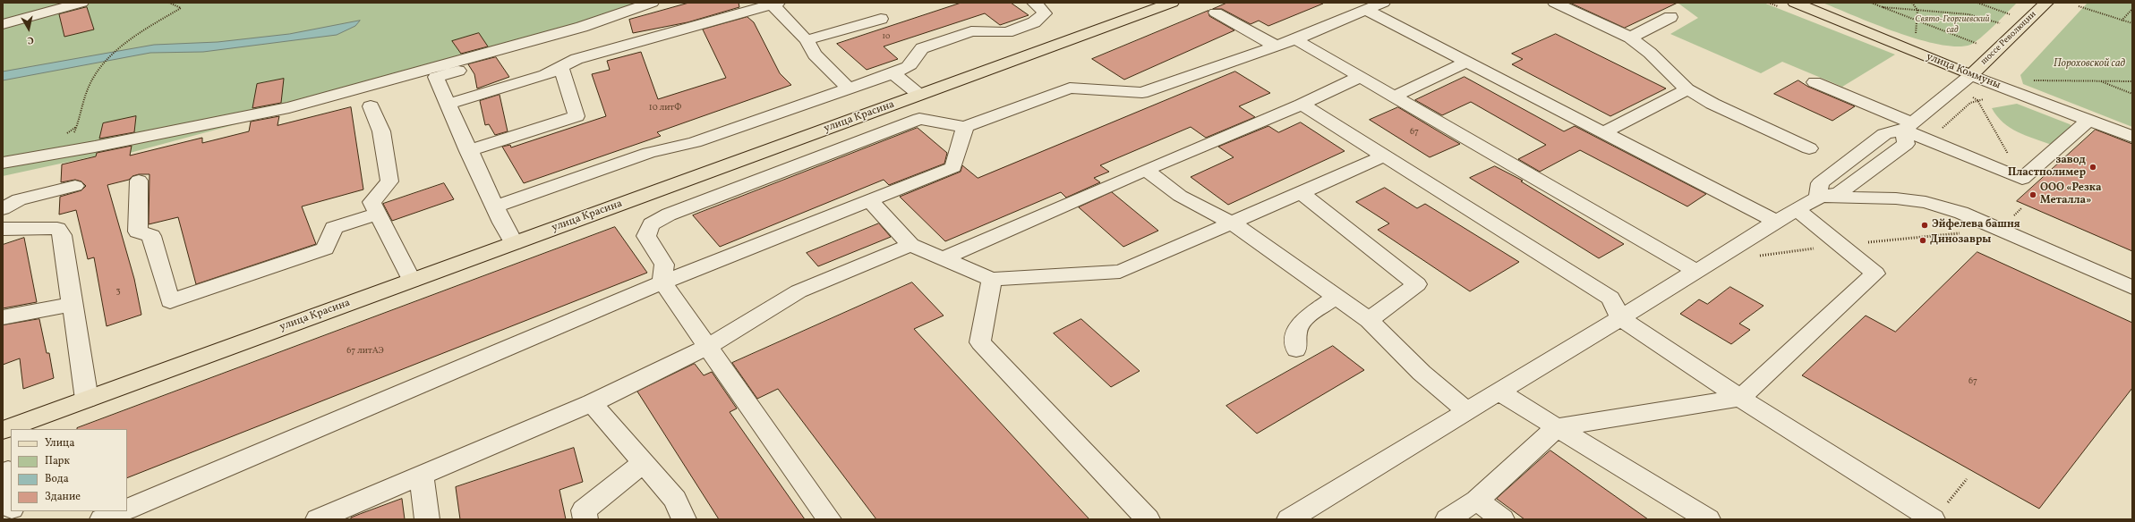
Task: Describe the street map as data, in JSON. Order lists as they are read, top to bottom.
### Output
{
  "streets": {
    "main road": ["шоссе Революции", "улица Коммуны", "улица Красина"]
  },
  "crossings": [
    ["шоссе Революции", "улица Коммуны"]
  ],
  "parks": ["Свято-Георгиевский сад", "Пороховской сад"],
  "places": [
    "завод Пластполимер",
    "ООО «Резка Металла»",
    "Эйфелева башня",
    "Динозавры"
  ],
  "house_numbers": [
    "10",
    "10 литФ",
    "67",
    "3",
    "67 литАЭ",
    "67"
  ],
  "legend": [
    "Улица",
    "Парк",
    "Вода",
    "Здание"
  ],
  "north": "bottom"
}
